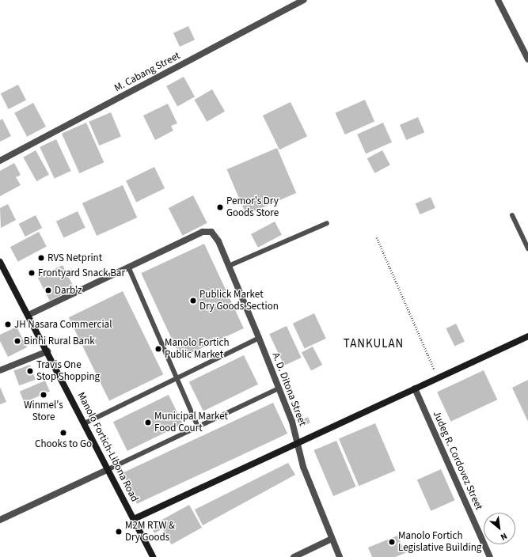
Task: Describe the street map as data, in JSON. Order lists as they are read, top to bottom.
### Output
{
  "streets": {
    "street": [
      "M. Cabang Street",
      "A. D. Ditona Street",
      "Manolo Fortich-Libona Road",
      "Judeg R. Cordovez Street"
    ]
  },
  "districts": ["TANKULAN"],
  "places": [
    "Pemor's Dry Goods Store",
    "RVS Netprint",
    "Frontyard Snack Bar",
    "Darb'z",
    "Publick Market Dry Goods Section",
    "JH Nasara Commercial",
    "Binhi Rural Bank",
    "Manolo Fortich Public Market",
    "Travis One Stop Shopping",
    "Winmel's Store",
    "Municipal Market Food Court",
    "Chooks to Go",
    "M2M RTW & Dry Goods",
    "Manolo Fortich Legislative Building"
  ],
  "north": "bottom right"
}
